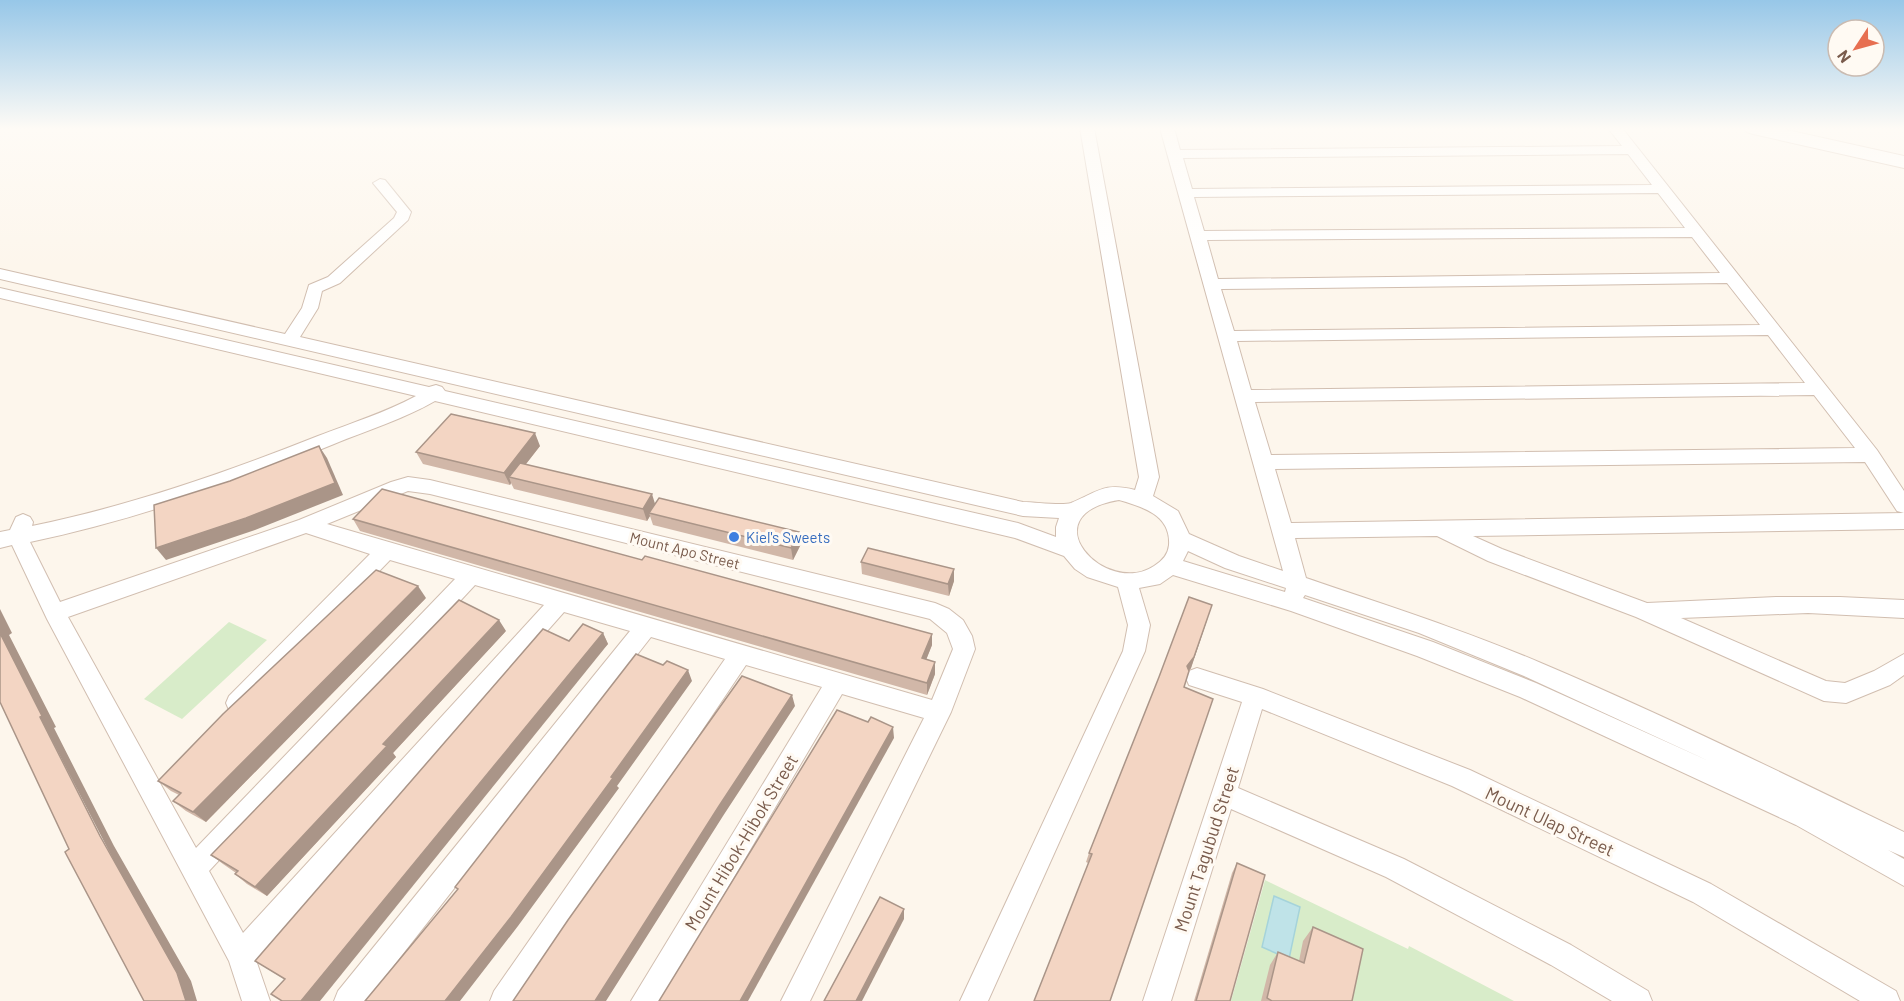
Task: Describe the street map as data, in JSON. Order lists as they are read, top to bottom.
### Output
{
  "streets": {
    "street": [
      "Mount Apo Street",
      "Mount Ulap Street",
      "Mount Hibok-Hibok Street",
      "Mount Tagubud Street"
    ]
  },
  "crossings": [
    ["Mount Ulap Street", "Mount Tagubud Street"]
  ],
  "places": ["Kiel's Sweets"],
  "north": "bottom left"
}
